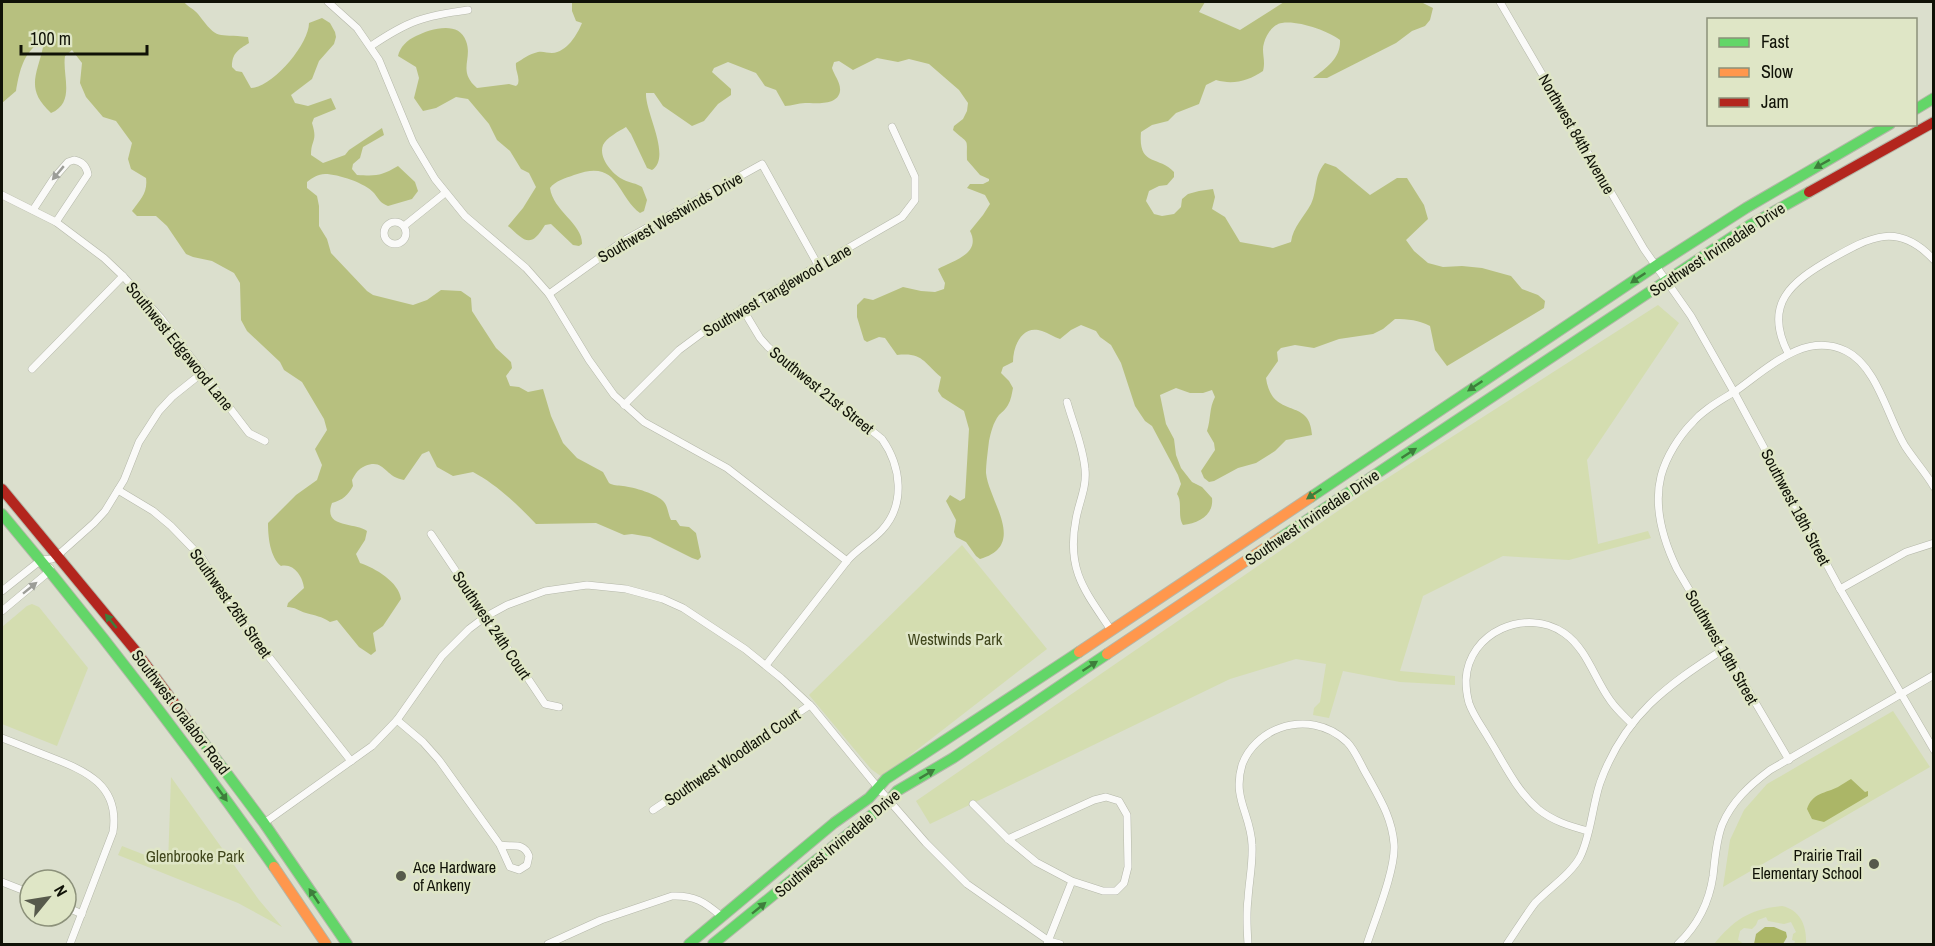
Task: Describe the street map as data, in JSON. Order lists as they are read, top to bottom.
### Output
{
  "streets": {
    "main road": ["Southwest Irvinedale Drive", "Southwest Oralabor Road"],
    "street": [
      "Northwest 84th Avenue",
      "Southwest Westwinds Drive",
      "Southwest Tanglewood Lane",
      "Southwest Edgewood Lane",
      "Southwest 21st Street",
      "Southwest 18th Street",
      "Southwest 26th Street",
      "Southwest 24th Court",
      "Southwest 19th Street",
      "Southwest Woodland Court"
    ]
  },
  "crossings": [
    ["Northwest 84th Avenue", "Southwest Irvinedale Drive"],
    ["Northwest 84th Avenue", "Southwest 18th Street"],
    ["Southwest Westwinds Drive", "Southwest Tanglewood Lane"],
    ["Southwest Irvinedale Drive", "Southwest 18th Street"],
    ["Southwest Tanglewood Lane", "Southwest 21st Street"],
    ["Southwest 18th Street", "Southwest 19th Street"]
  ],
  "parks": ["Westwinds Park", "Glenbrooke Park"],
  "places": ["Prairie Trail Elementary School", "Ace Hardware of Ankeny"],
  "legend": ["Fast", "Slow", "Jam"],
  "scale_bar": "100 m",
  "north": "top right"
}
